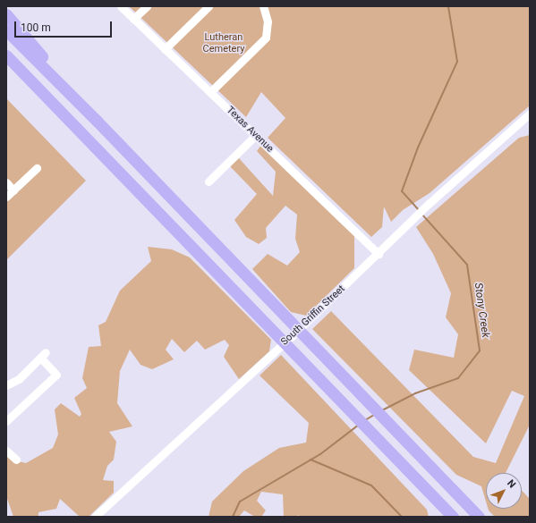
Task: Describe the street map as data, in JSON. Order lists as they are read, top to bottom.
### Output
{
  "streets": {
    "street": ["Texas Avenue", "South Griffin Street"]
  },
  "crossings": [
    ["Texas Avenue", "South Griffin Street"]
  ],
  "water": ["Stony Creek"],
  "parks": ["Lutheran Cemetery"],
  "scale_bar": "100 m",
  "north": "top right"
}
